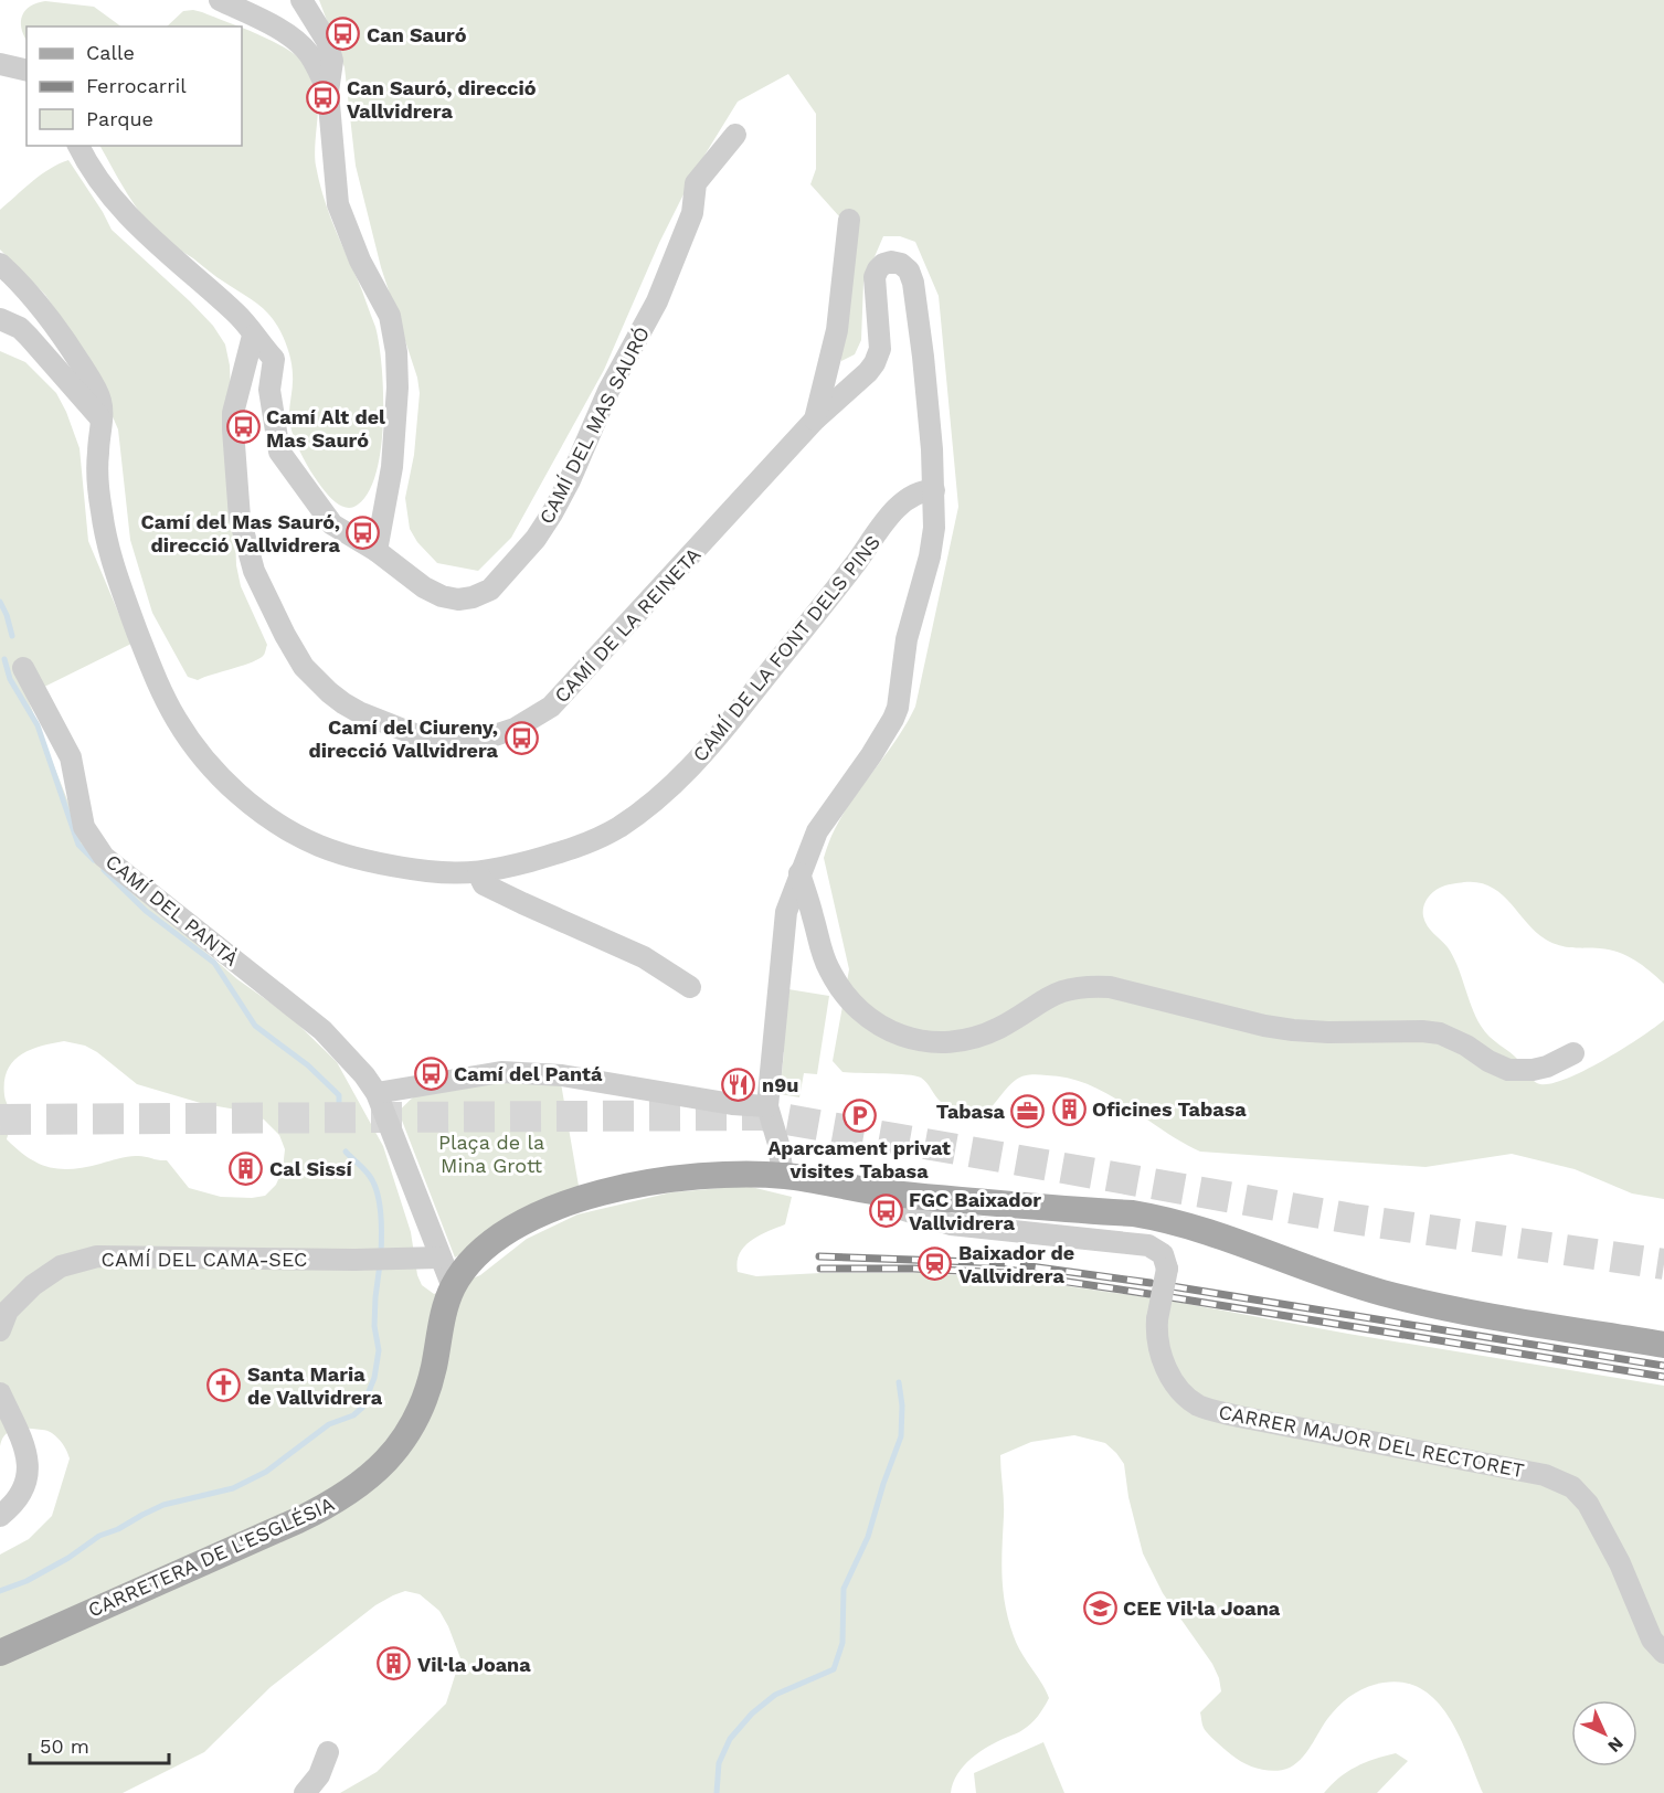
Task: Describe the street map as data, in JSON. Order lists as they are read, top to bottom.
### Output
{
  "streets": {
    "main road": ["CARRETERA DE L'ESGLÉSIA"],
    "street": [
      "CAMÍ DEL MAS SAURÓ",
      "CAMÍ DE LA REINETA",
      "CAMÍ DE LA FONT DELS PINS",
      "CAMÍ DEL PANTÀ",
      "CAMÍ DEL CAMA-SEC",
      "CARRER MAJOR DEL RECTORET"
    ]
  },
  "crossings": [
    ["CAMÍ DEL MAS SAURÓ", "CAMÍ DE LA REINETA"],
    ["CARRER MAJOR DEL RECTORET", "CARRETERA DE L'ESGLÉSIA"]
  ],
  "parks": ["Plaça de la Mina Grott"],
  "places": {
    "bus stop": [
      "Can Sauró",
      "Can Sauró, direcció Vallvidrera",
      "Camí Alt del Mas Sauró",
      "Camí del Mas Sauró, direcció Vallvidrera",
      "Camí del Ciureny, direcció Vallvidrera",
      "Camí del Pantá",
      "FGC Baixador Vallvidrera"
    ],
    "restaurant": ["n9u"],
    "building": ["Oficines Tabasa", "Cal Sissí", "Vil·la Joana"],
    "office": ["Tabasa"],
    "parking": ["Aparcament privat visites Tabasa"],
    "station": ["Baixador de Vallvidrera"],
    "church": ["Santa Maria de Vallvidrera"],
    "school or university": ["CEE Vil·la Joana"]
  },
  "legend": ["Calle", "Ferrocarril", "Parque"],
  "scale_bar": "50 m",
  "north": "bottom right"
}
